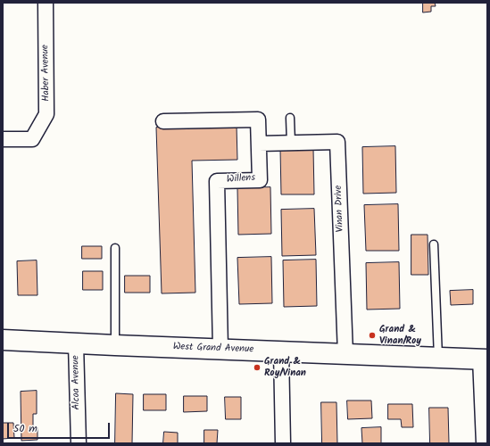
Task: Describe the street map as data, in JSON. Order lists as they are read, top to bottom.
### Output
{
  "streets": {
    "main road": ["West Grand Avenue"],
    "street": [
      "Haber Avenue",
      "Willens",
      "Vinan Drive",
      "Alcoa Avenue"
    ]
  },
  "crossings": [
    ["Willens", "Vinan Drive"],
    ["Willens", "West Grand Avenue"],
    ["Vinan Drive", "West Grand Avenue"],
    ["West Grand Avenue", "Alcoa Avenue"]
  ],
  "places": ["Grand & Vinan/Roy", "Grand & Roy/Vinan"],
  "scale_bar": "50 m"
}
